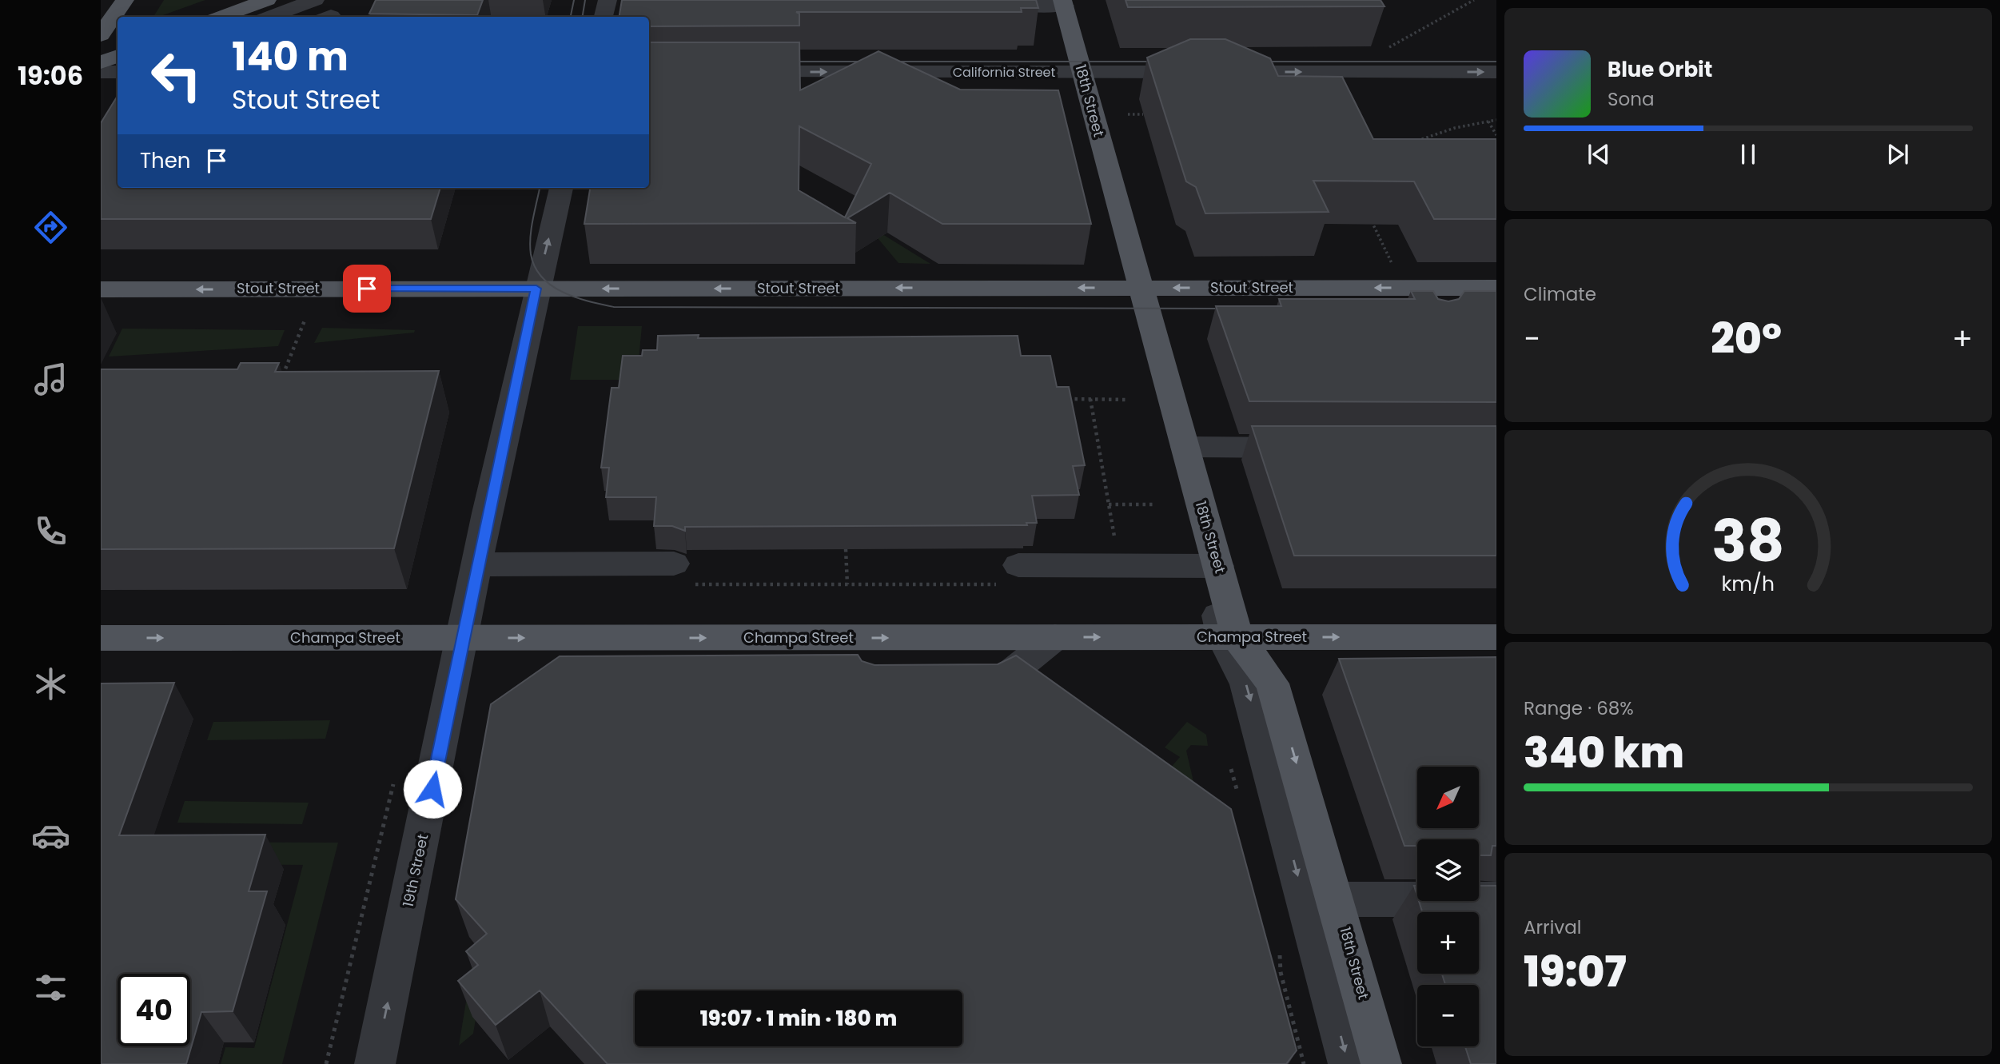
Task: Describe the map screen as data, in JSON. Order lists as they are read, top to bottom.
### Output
{
  "streets": {
    "main road": ["18th Street", "Stout Street", "Champa Street"],
    "street": ["California Street", "19th Street"]
  },
  "crossings": [
    ["18th Street", "Stout Street"],
    ["18th Street", "Champa Street"],
    ["Stout Street", "19th Street"],
    ["Champa Street", "19th Street"]
  ],
  "one_way": [
    "California Street",
    "Stout Street",
    "Champa Street",
    "19th Street"
  ],
  "north": "bottom left",
  "page": {
    "tabs": "19:06",
    "turn": ["140 m", "Stout Street"],
    "song": ["Blue Orbit", "Sona"],
    "then": "Then",
    "tile": [
      "Climate",
      ["Range · 68%", "340 km"],
      ["Arrival", "19:07"]
    ],
    "heat": ["−", "20°", "+"],
    "map_buttons": ["+", "−"],
    "limit": "40",
    "trip": "19:07 · 1 min · 180 m",
    "gauge": ["38", "km/h"]
  }
}
